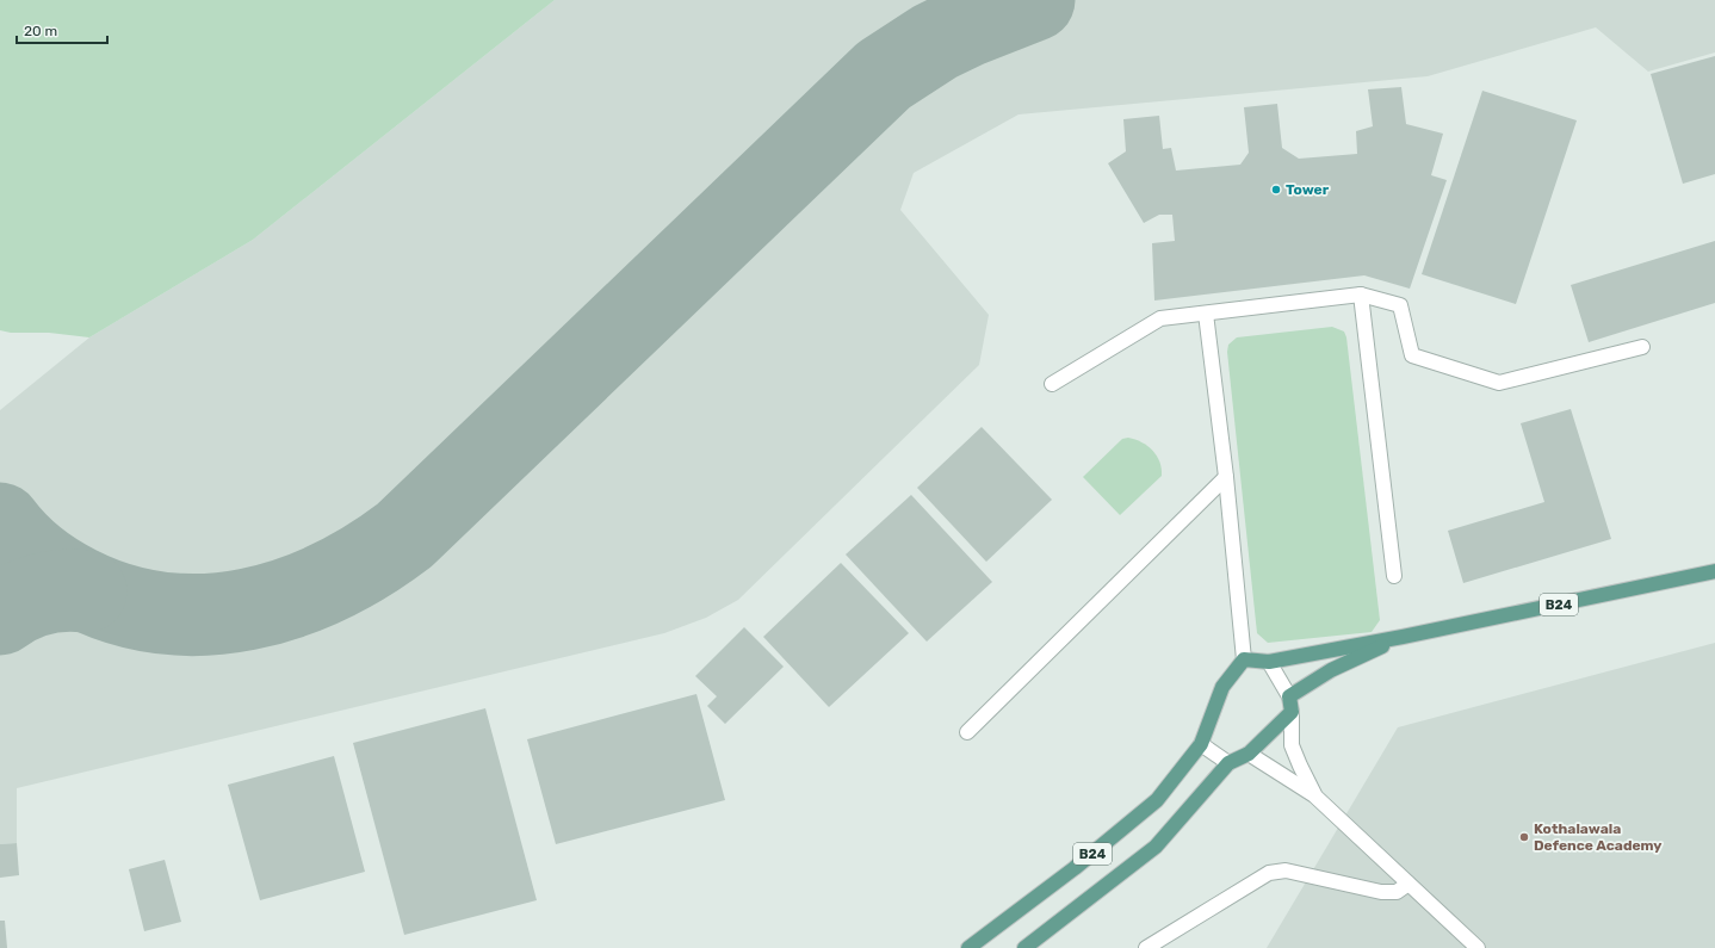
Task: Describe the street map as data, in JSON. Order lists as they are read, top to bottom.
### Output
{
  "streets": {
    "main road": ["B24"]
  },
  "places": ["Tower", "Kothalawala Defence Academy"],
  "scale_bar": "20 m"
}
